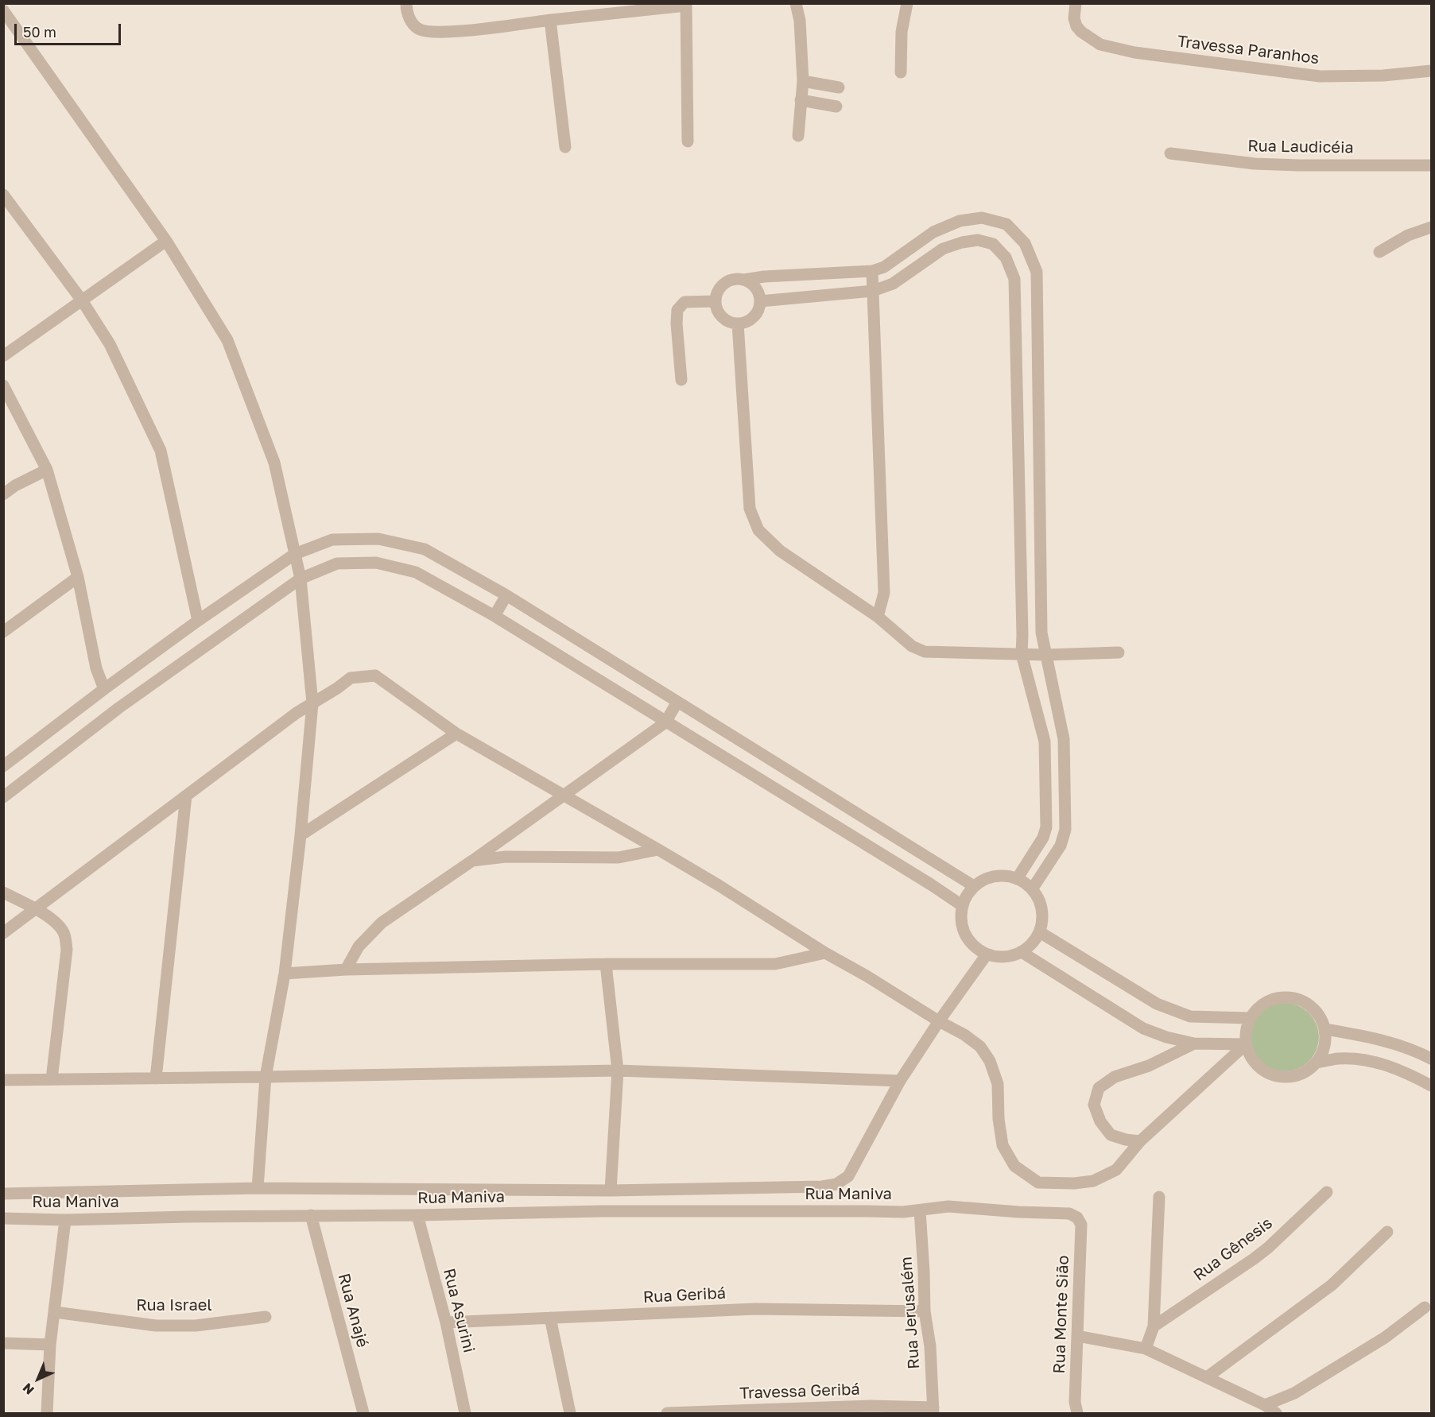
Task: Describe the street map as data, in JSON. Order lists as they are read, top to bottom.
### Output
{
  "streets": {
    "street": [
      "Travessa Paranhos",
      "Rua Laudicéia",
      "Rua Maniva",
      "Rua Gênesis",
      "Rua Geribá",
      "Rua Israel",
      "Rua Anajé",
      "Rua Asurini",
      "Rua Jerusalém",
      "Rua Monte Sião",
      "Travessa Geribá"
    ]
  },
  "crossings": [
    ["Rua Maniva", "Rua Anajé"],
    ["Rua Maniva", "Rua Asurini"],
    ["Rua Maniva", "Rua Jerusalém"],
    ["Rua Maniva", "Rua Monte Sião"],
    ["Rua Geribá", "Rua Asurini"],
    ["Rua Geribá", "Rua Jerusalém"],
    ["Rua Jerusalém", "Travessa Geribá"]
  ],
  "scale_bar": "50 m",
  "north": "bottom left"
}
